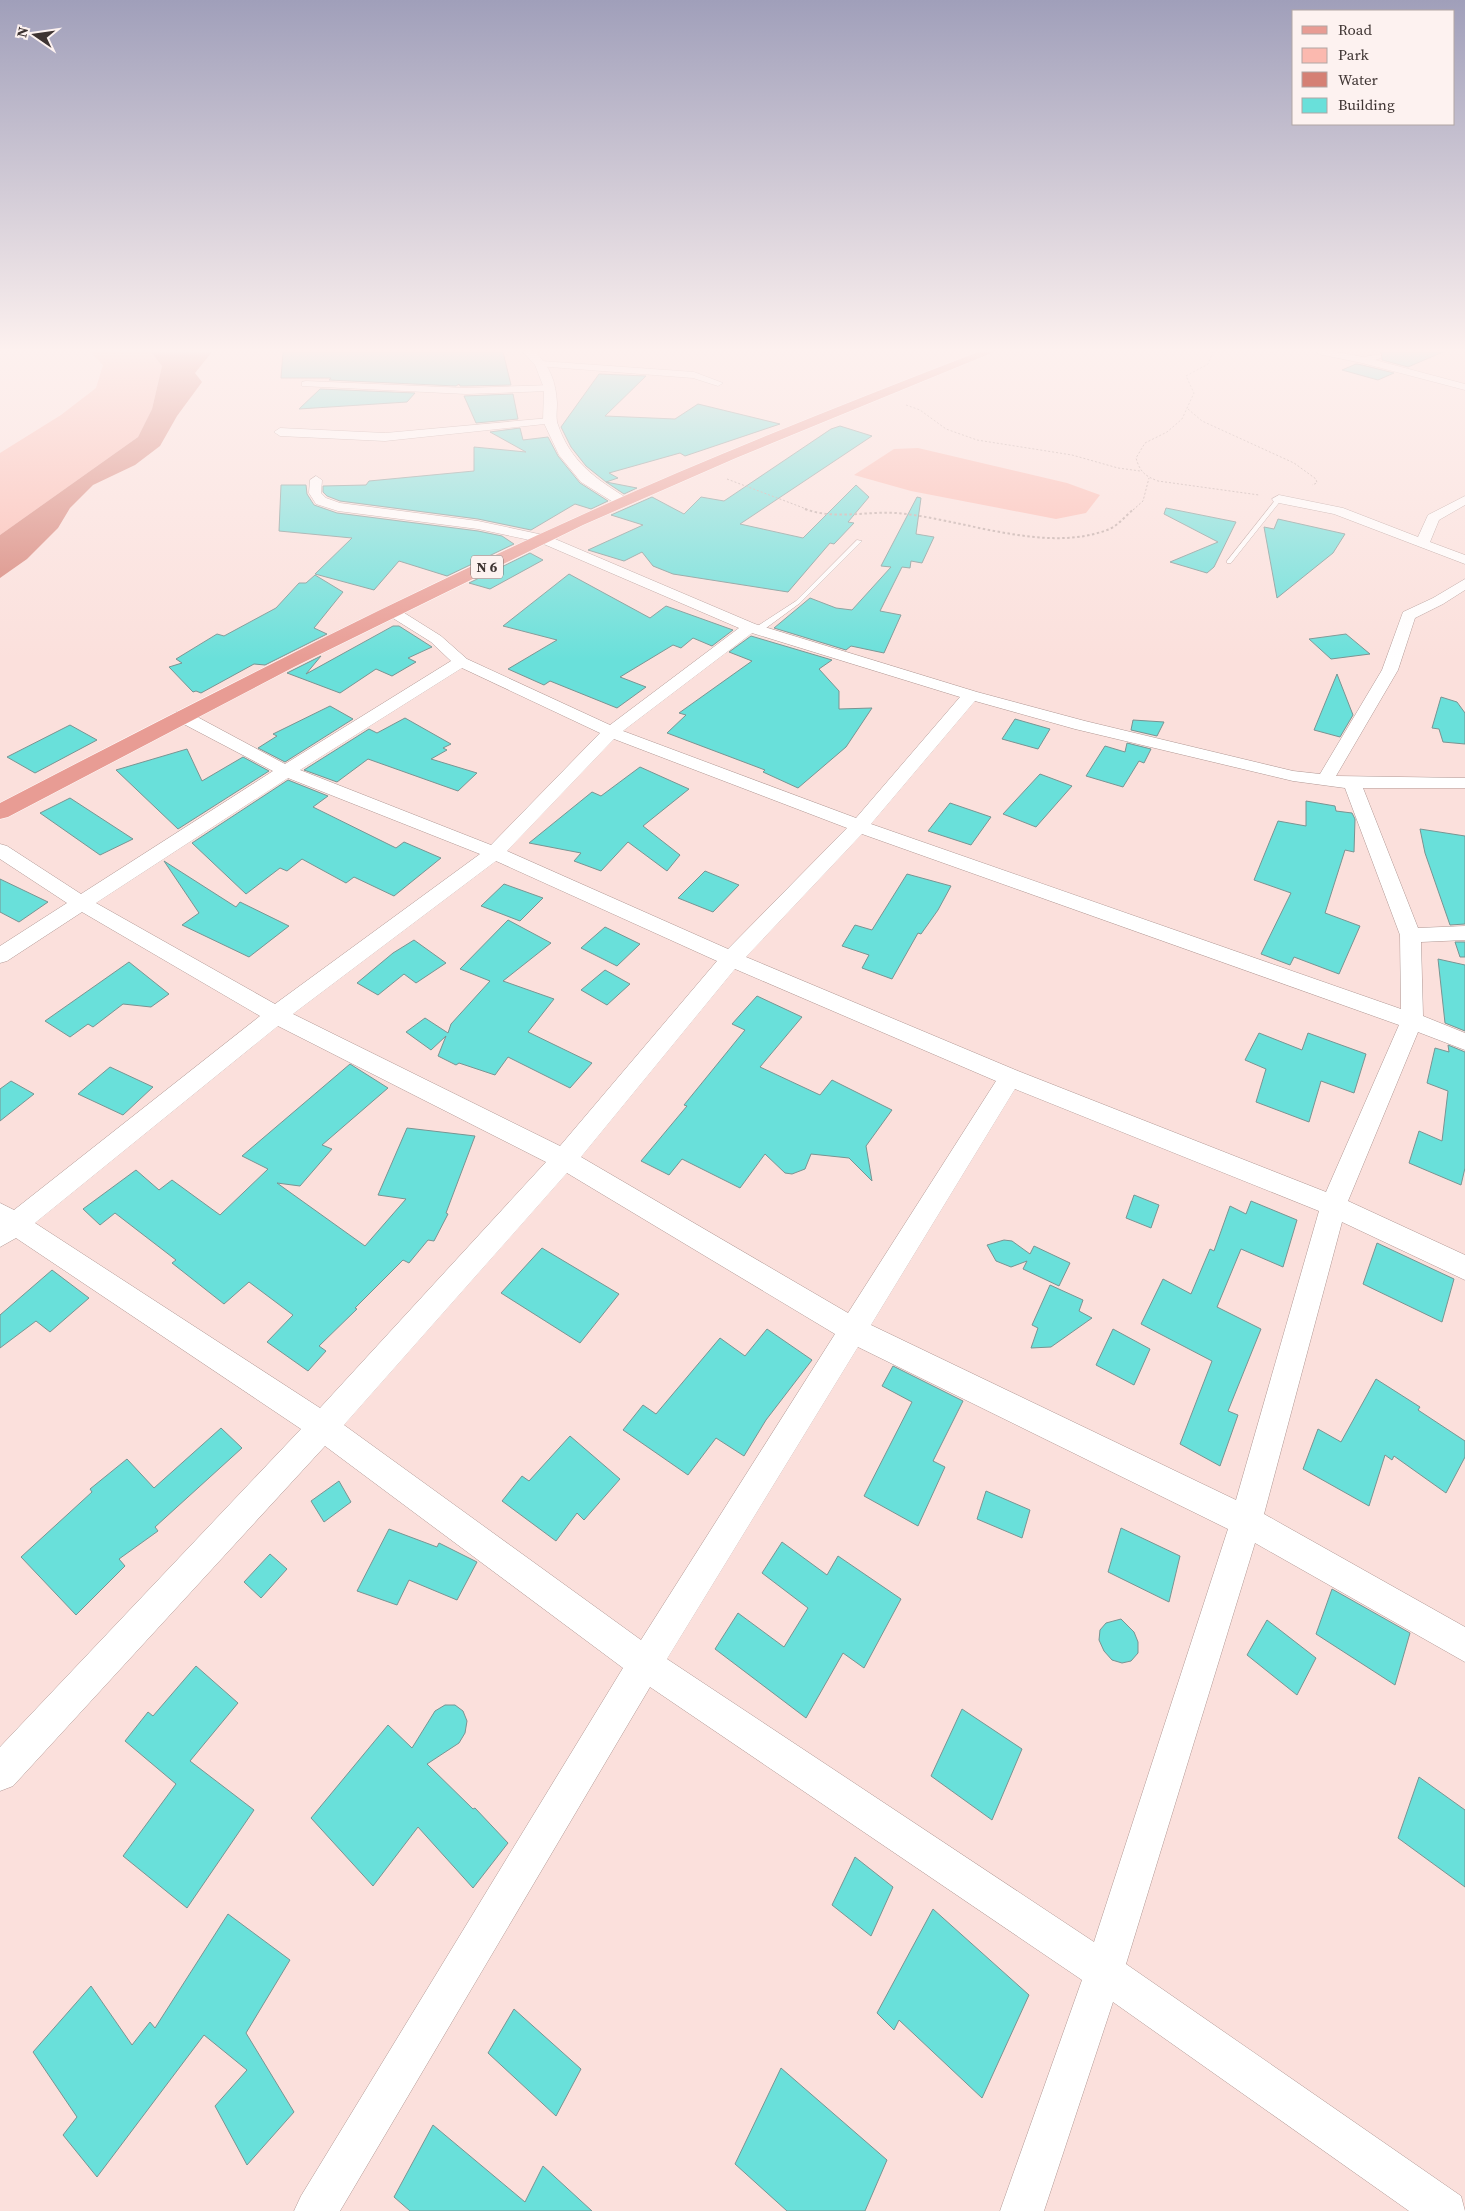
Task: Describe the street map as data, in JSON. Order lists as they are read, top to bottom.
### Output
{
  "streets": {
    "main road": ["N 6"]
  },
  "legend": [
    "Road",
    "Park",
    "Water",
    "Building"
  ],
  "north": "left"
}
